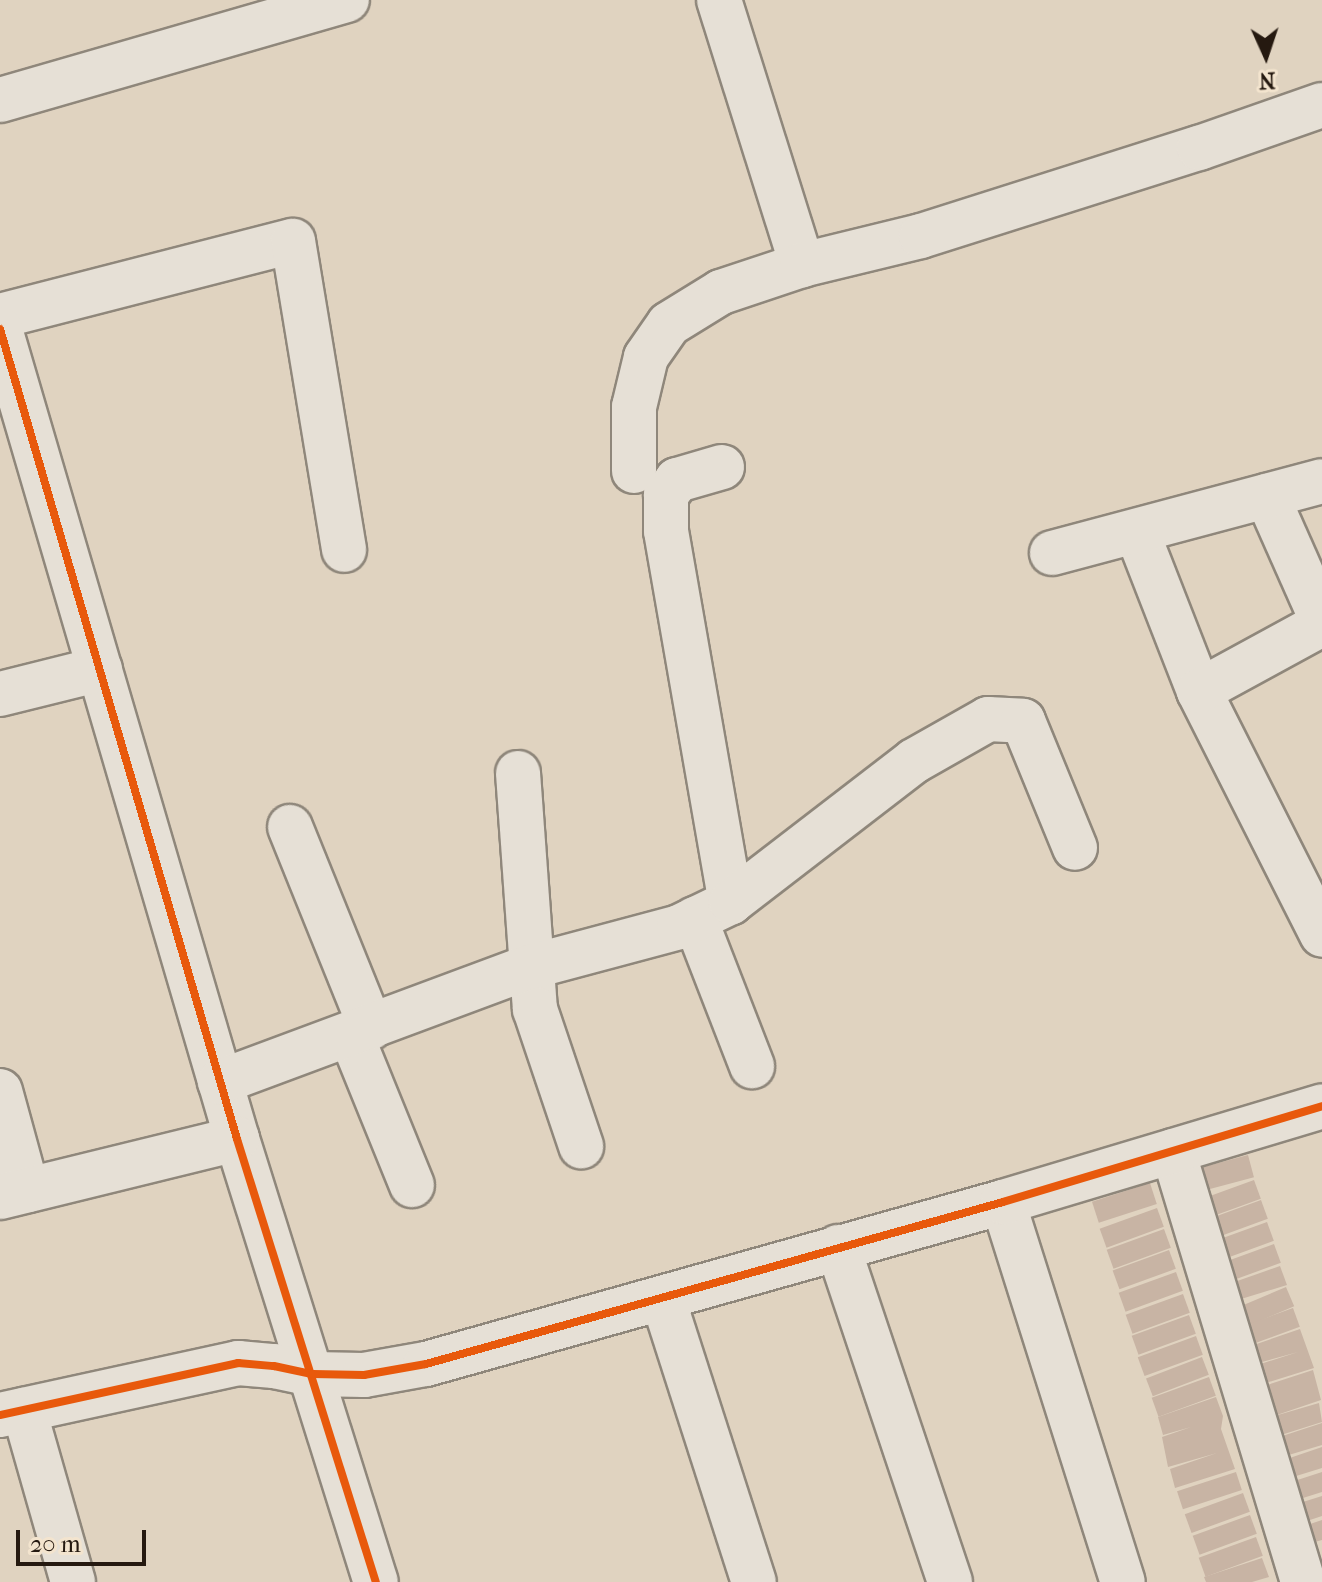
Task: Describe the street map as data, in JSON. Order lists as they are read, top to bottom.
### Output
{
  "scale_bar": "20 m",
  "north": "bottom"
}
